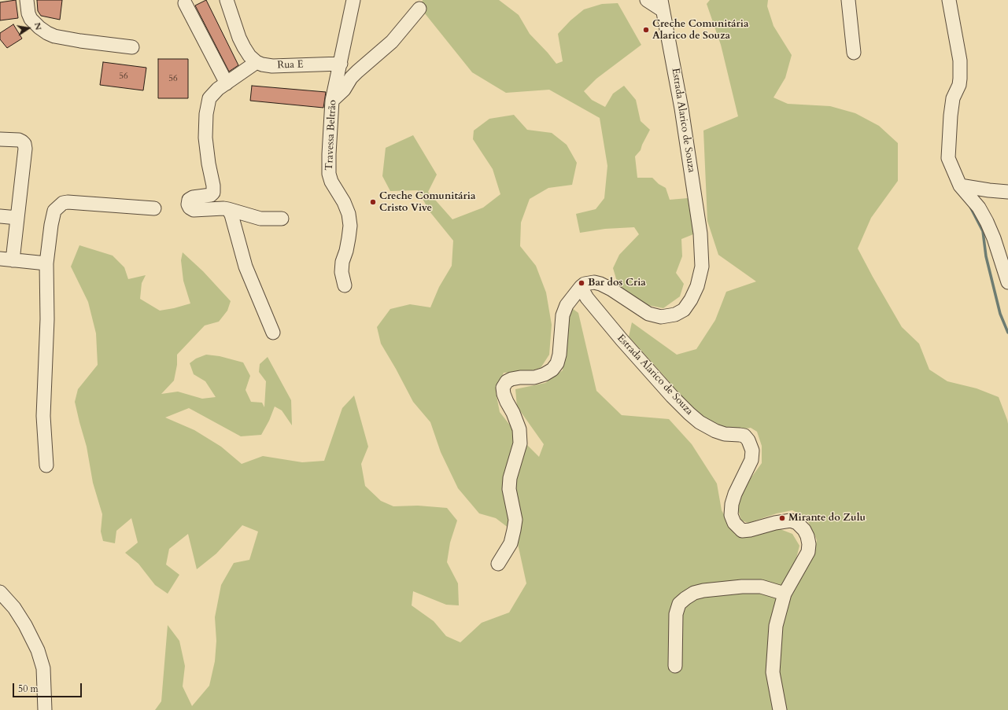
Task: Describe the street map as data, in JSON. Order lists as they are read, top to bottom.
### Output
{
  "streets": {
    "street": ["Rua E", "Estrada Alarico de Souza", "Travessa Beltrão"]
  },
  "crossings": [
    ["Rua E", "Travessa Beltrão"]
  ],
  "places": [
    "Creche Comunitária Alarico de Souza",
    "Creche Comunitária Cristo Vive",
    "Bar dos Cria",
    "Mirante do Zulu"
  ],
  "house_numbers": ["56", "56"],
  "scale_bar": "50 m",
  "north": "right"
}
